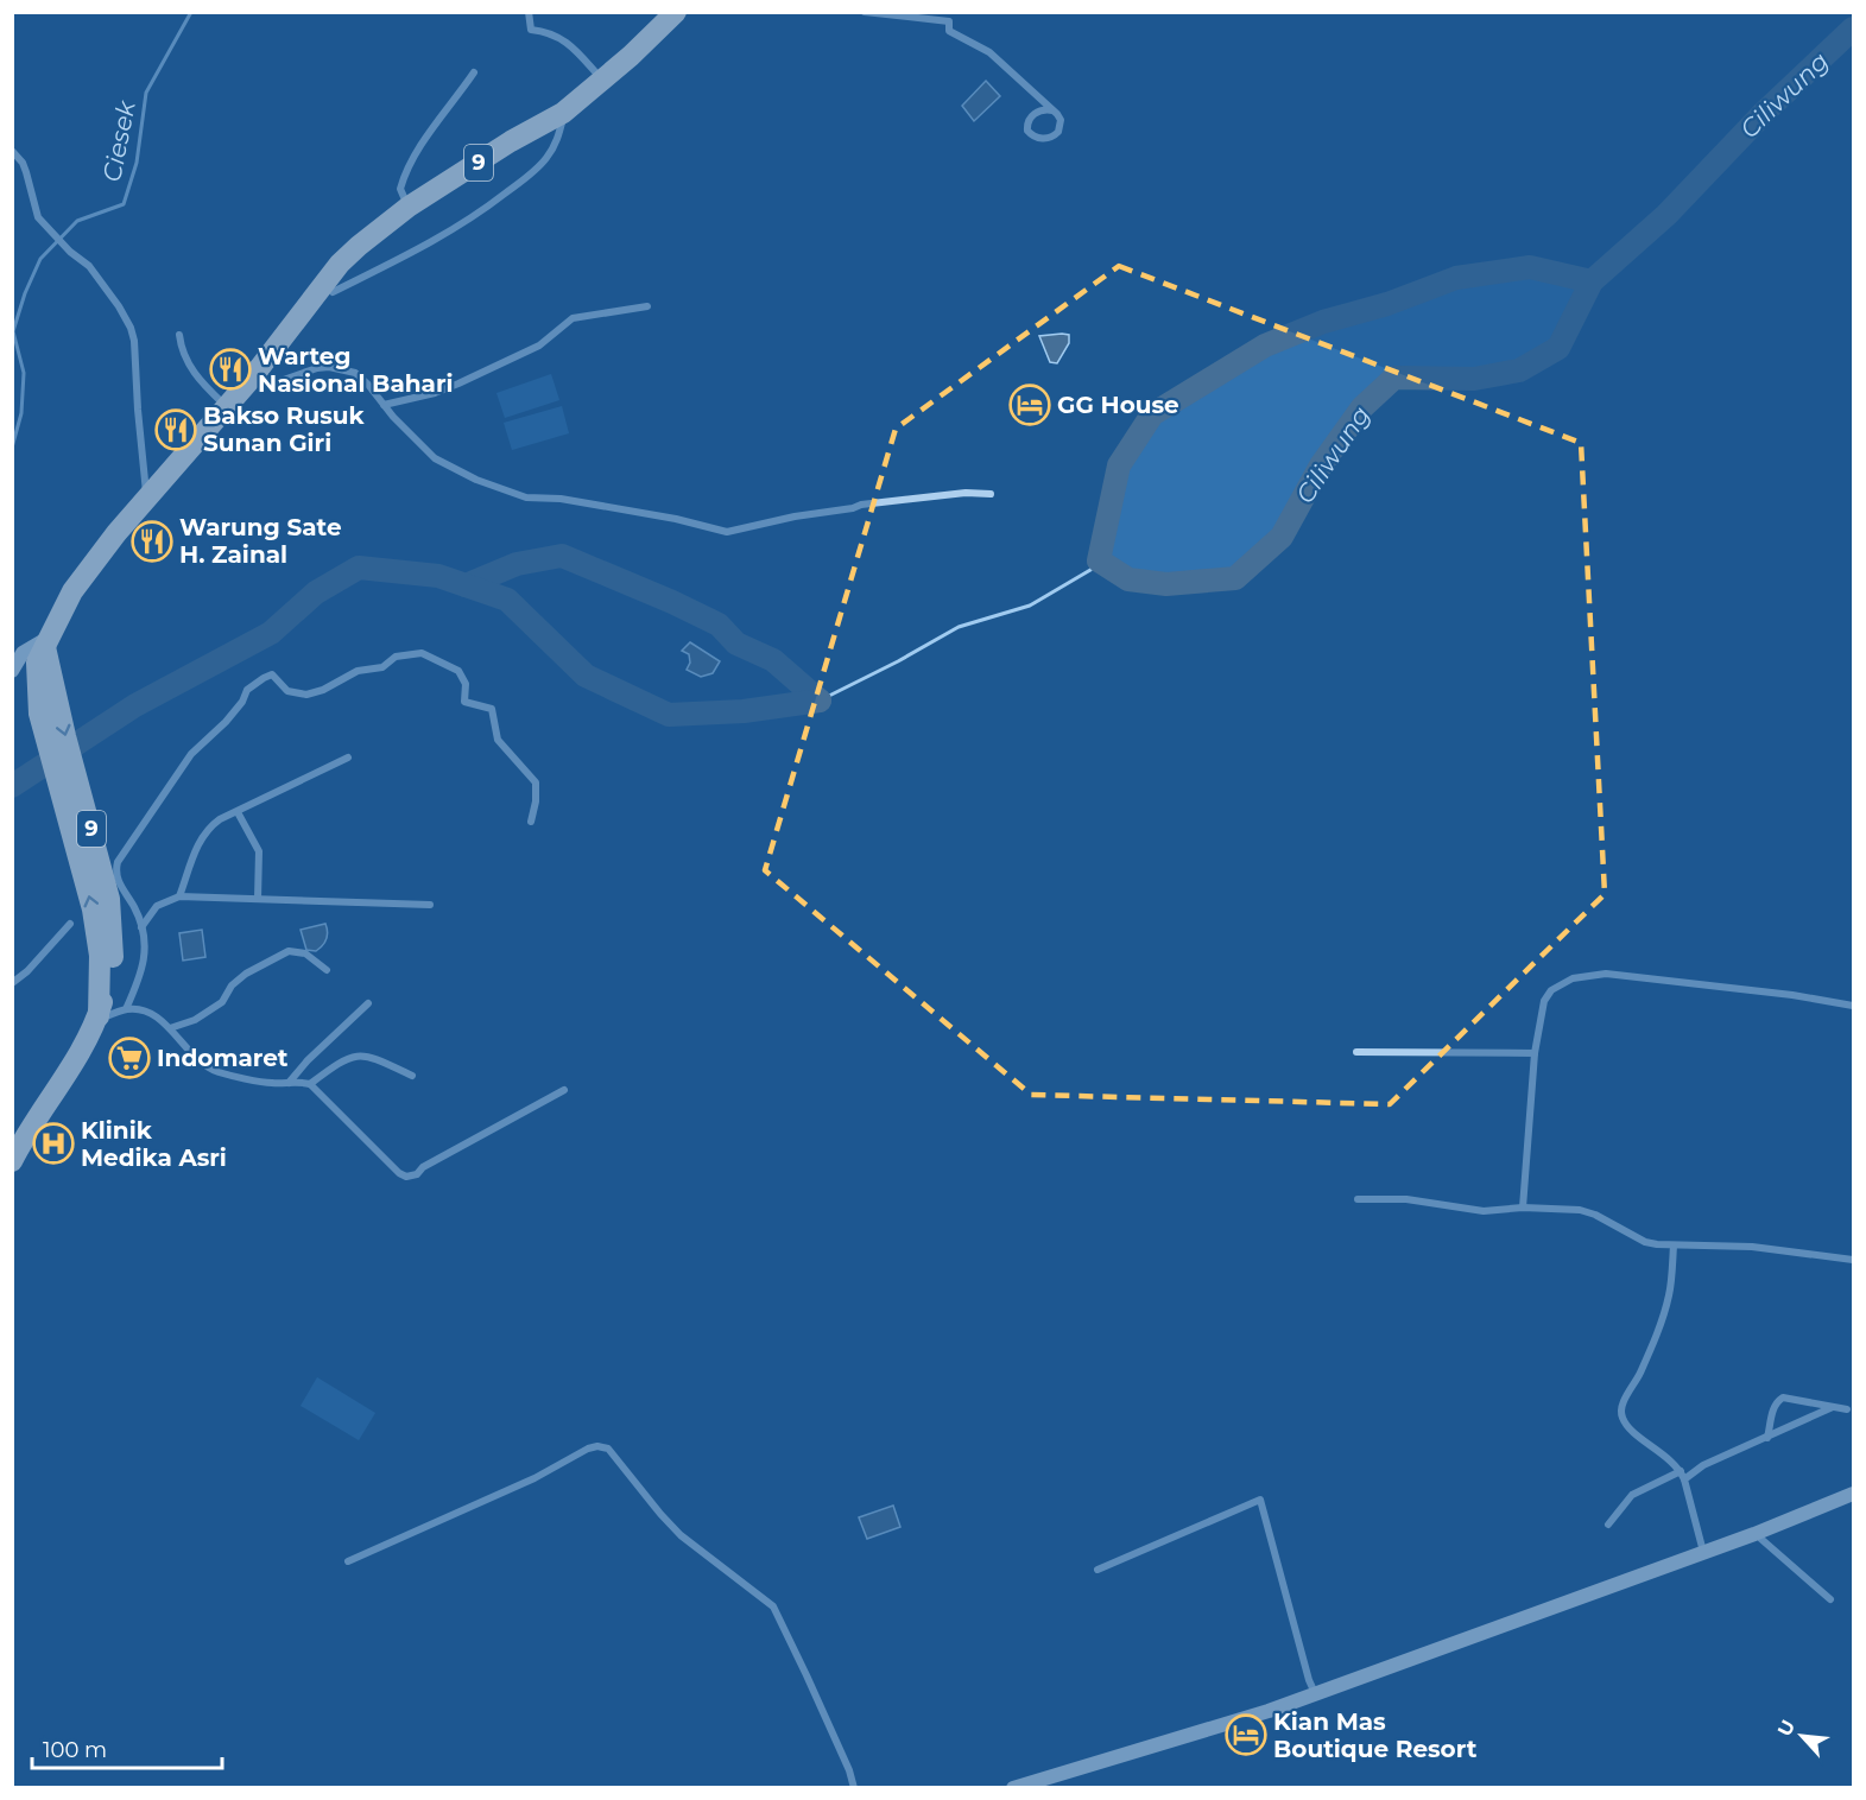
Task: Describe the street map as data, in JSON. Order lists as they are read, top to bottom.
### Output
{
  "streets": {
    "highway": ["9"]
  },
  "water": ["Ciliwung", "Ciesek"],
  "places": {
    "restaurant": ["Warteg Nasional Bahari", "Bakso Rusuk Sunan Giri", "Warung Sate H. Zainal"],
    "hotel": ["GG House", "Kian Mas Boutique Resort"],
    "supermarket": ["Indomaret"],
    "hospital": ["Klinik Medika Asri"]
  },
  "scale_bar": "100 m",
  "north": "top left"
}
